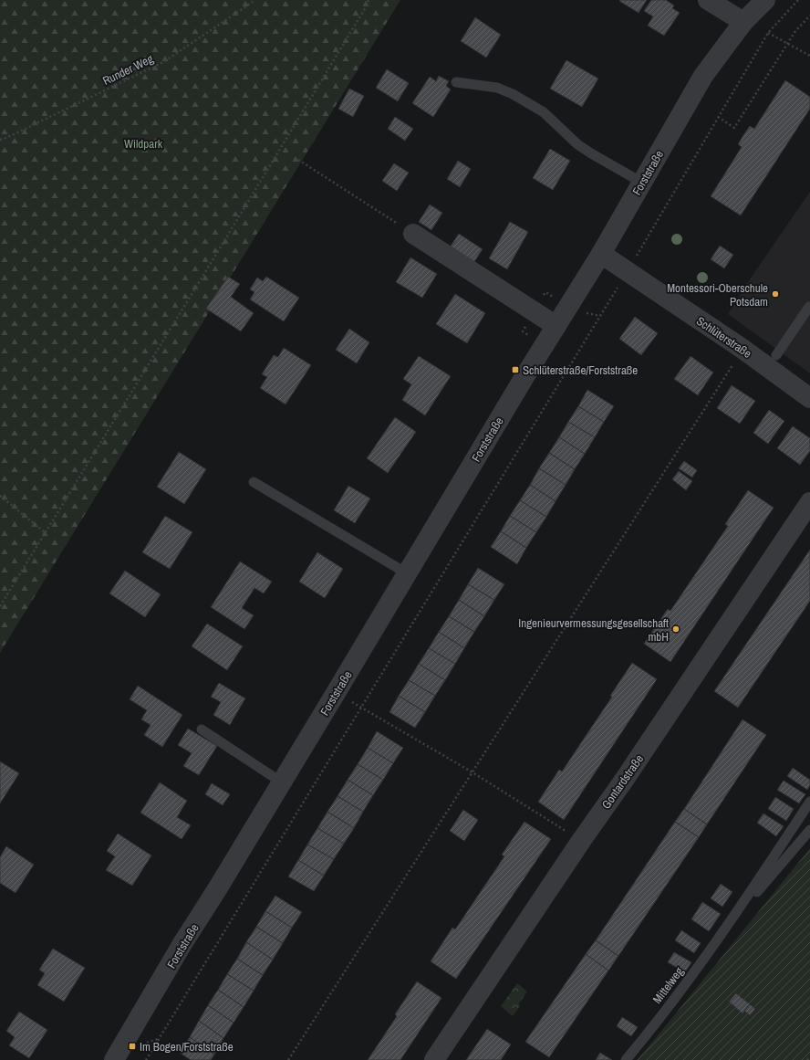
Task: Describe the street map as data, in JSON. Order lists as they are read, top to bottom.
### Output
{
  "streets": {
    "street": ["Forststraße", "Schlüterstraße", "Gontardstraße"],
    "lane": ["Mittelweg"],
    "path": ["Runder Weg"]
  },
  "crossings": [
    ["Forststraße", "Schlüterstraße"]
  ],
  "parks": ["Wildpark"],
  "places": {
    "other": ["Montessori-Oberschule Potsdam", "Ingenieurvermessungsgesellschaft mbH"],
    "transit": ["Schlüterstraße/Forststraße", "Im Bogen/Forststraße"]
  }
}
